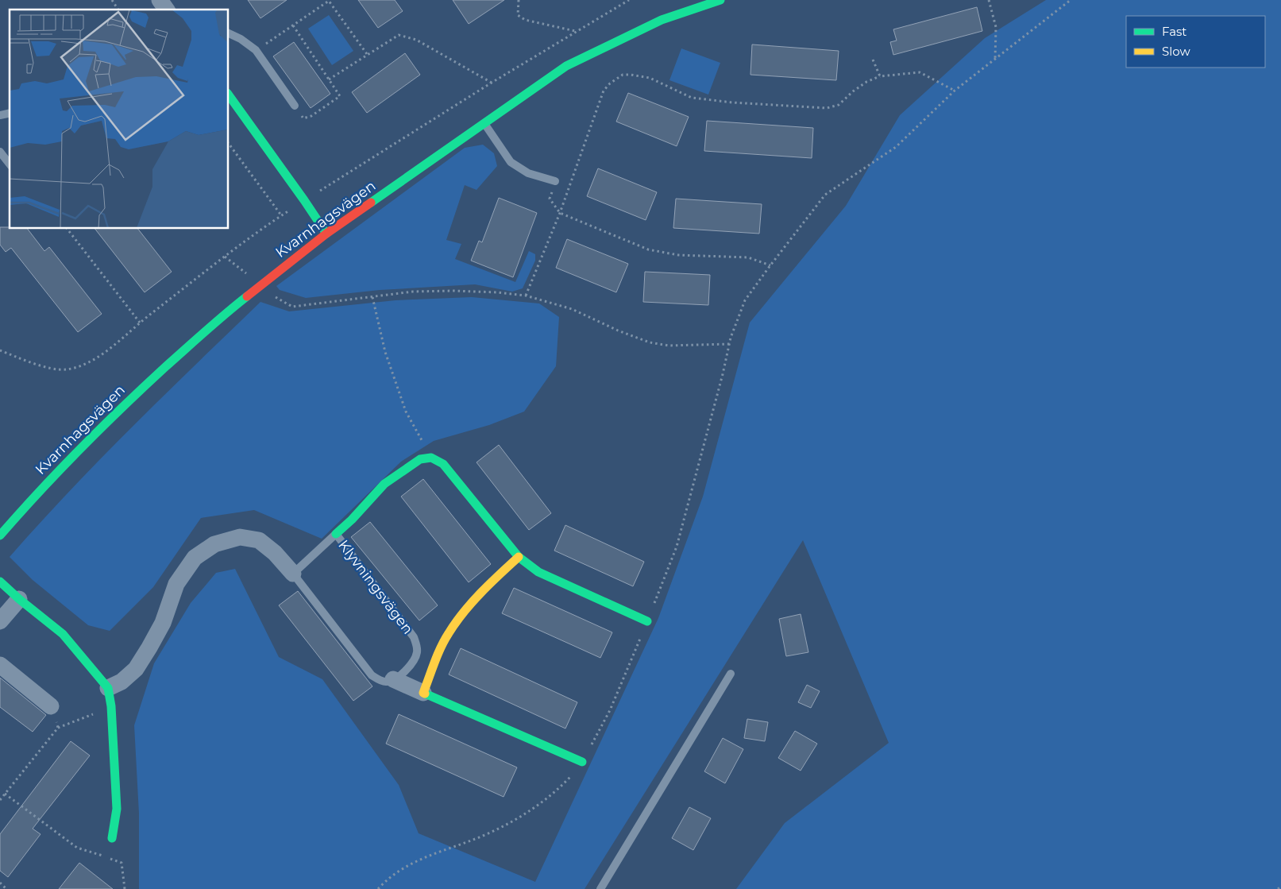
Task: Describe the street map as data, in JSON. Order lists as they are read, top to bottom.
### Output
{
  "streets": {
    "street": ["Kvarnhagsvägen"],
    "lane": ["Klyvningsvägen"]
  },
  "legend": ["Fast", "Slow"]
}
